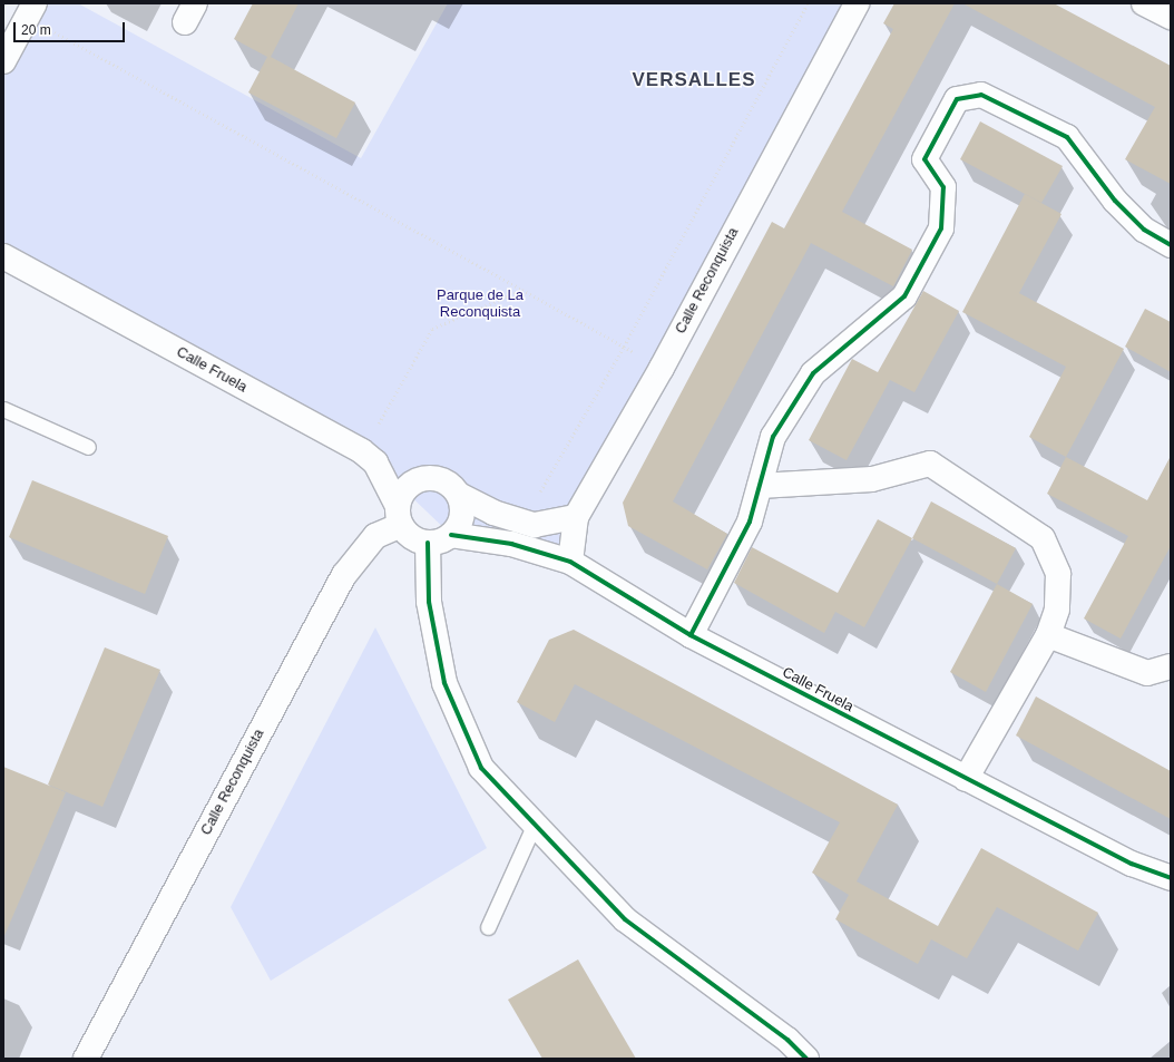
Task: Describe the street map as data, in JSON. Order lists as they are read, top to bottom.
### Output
{
  "streets": {
    "street": ["Calle Reconquista", "Calle Fruela"]
  },
  "crossings": [
    ["Calle Reconquista", "Calle Fruela"]
  ],
  "districts": ["VERSALLES"],
  "parks": ["Parque de La Reconquista"],
  "scale_bar": "20 m"
}
